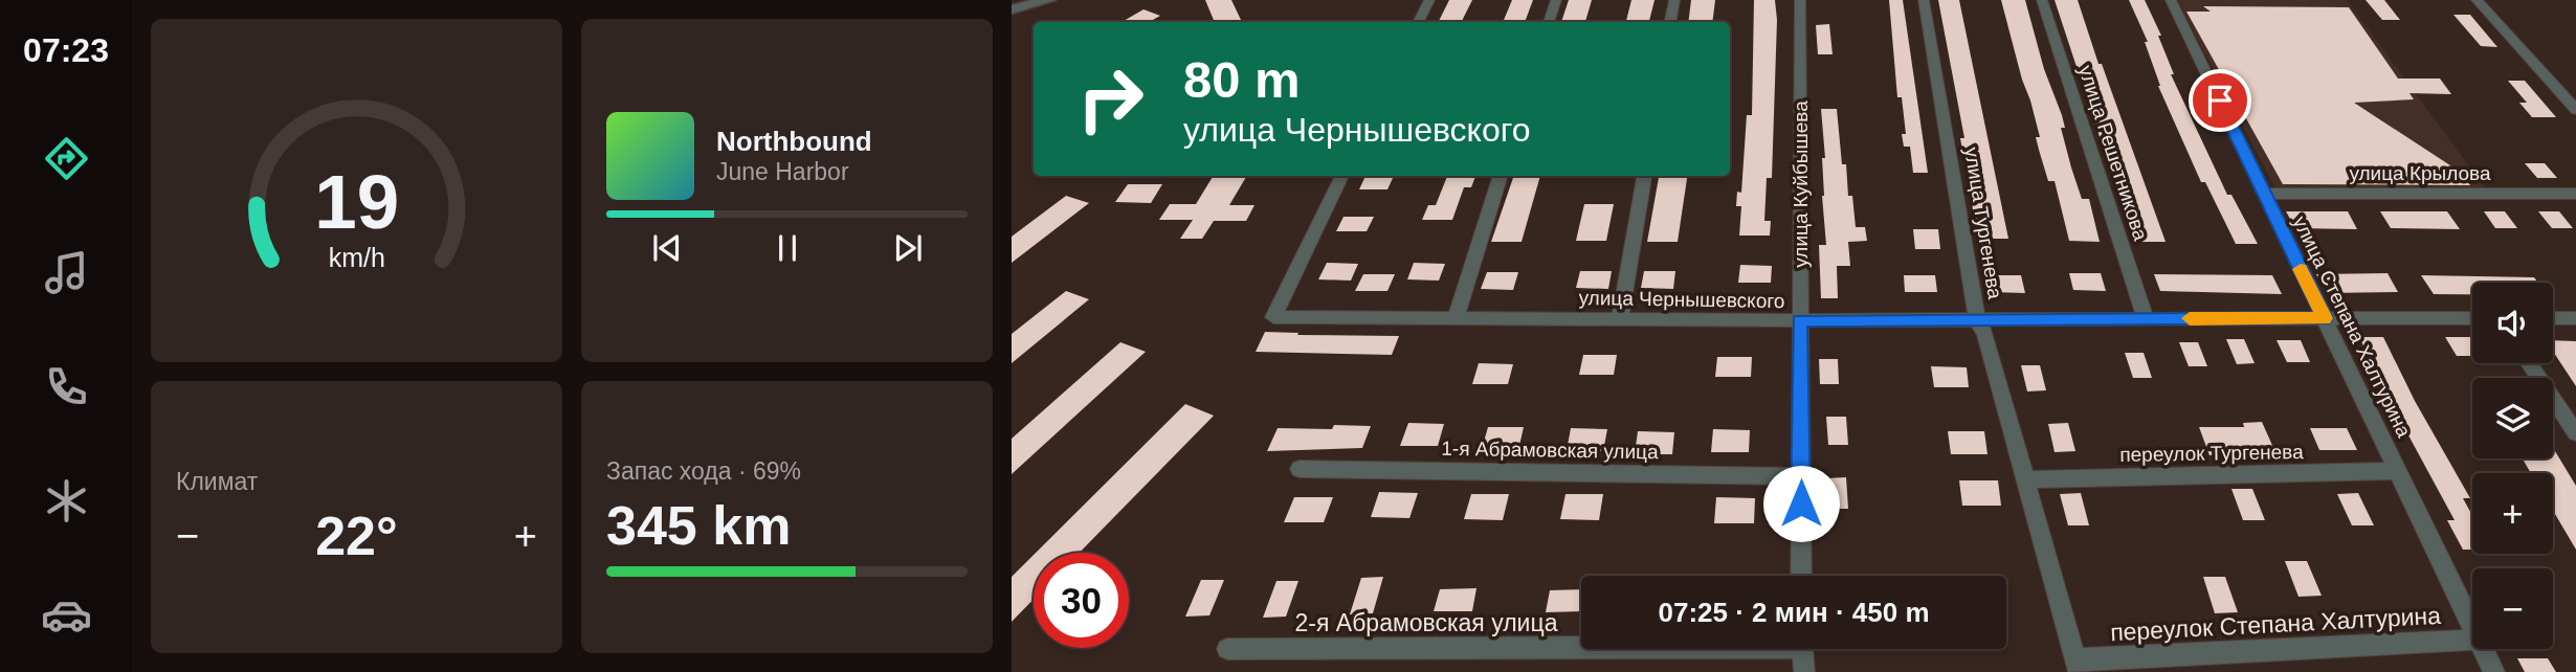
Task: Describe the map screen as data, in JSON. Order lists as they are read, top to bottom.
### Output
{
  "streets": {
    "street": [
      "улица Решетникова",
      "улица Крылова",
      "улица Куйбышева",
      "улица Тургенева",
      "улица Чернышевского",
      "улица Степана Халтурина",
      "1-я Абрамовская улица",
      "переулок Тургенева",
      "2-я Абрамовская улица",
      "переулок Степана Халтурина"
    ]
  },
  "crossings": [
    ["улица Решетникова", "улица Чернышевского"],
    ["улица Крылова", "улица Степана Халтурина"],
    ["улица Куйбышева", "улица Чернышевского"],
    ["улица Куйбышева", "1-я Абрамовская улица"],
    ["улица Тургенева", "улица Чернышевского"],
    ["улица Тургенева", "переулок Тургенева"],
    ["улица Тургенева", "переулок Степана Халтурина"],
    ["улица Чернышевского", "улица Степана Халтурина"],
    ["улица Степана Халтурина", "переулок Тургенева"]
  ],
  "page": {
    "tabs": "07:23",
    "turn": ["80 m", "улица Чернышевского"],
    "song": ["Northbound", "June Harbor"],
    "map_buttons": ["+", "−"],
    "tile": [
      "Климат",
      ["Запас хода · 69%", "345 km"]
    ],
    "heat": ["−", "22°", "+"],
    "limit": "30",
    "trip": "07:25 · 2 мин · 450 m",
    "gauge": ["19", "km/h"]
  }
}
